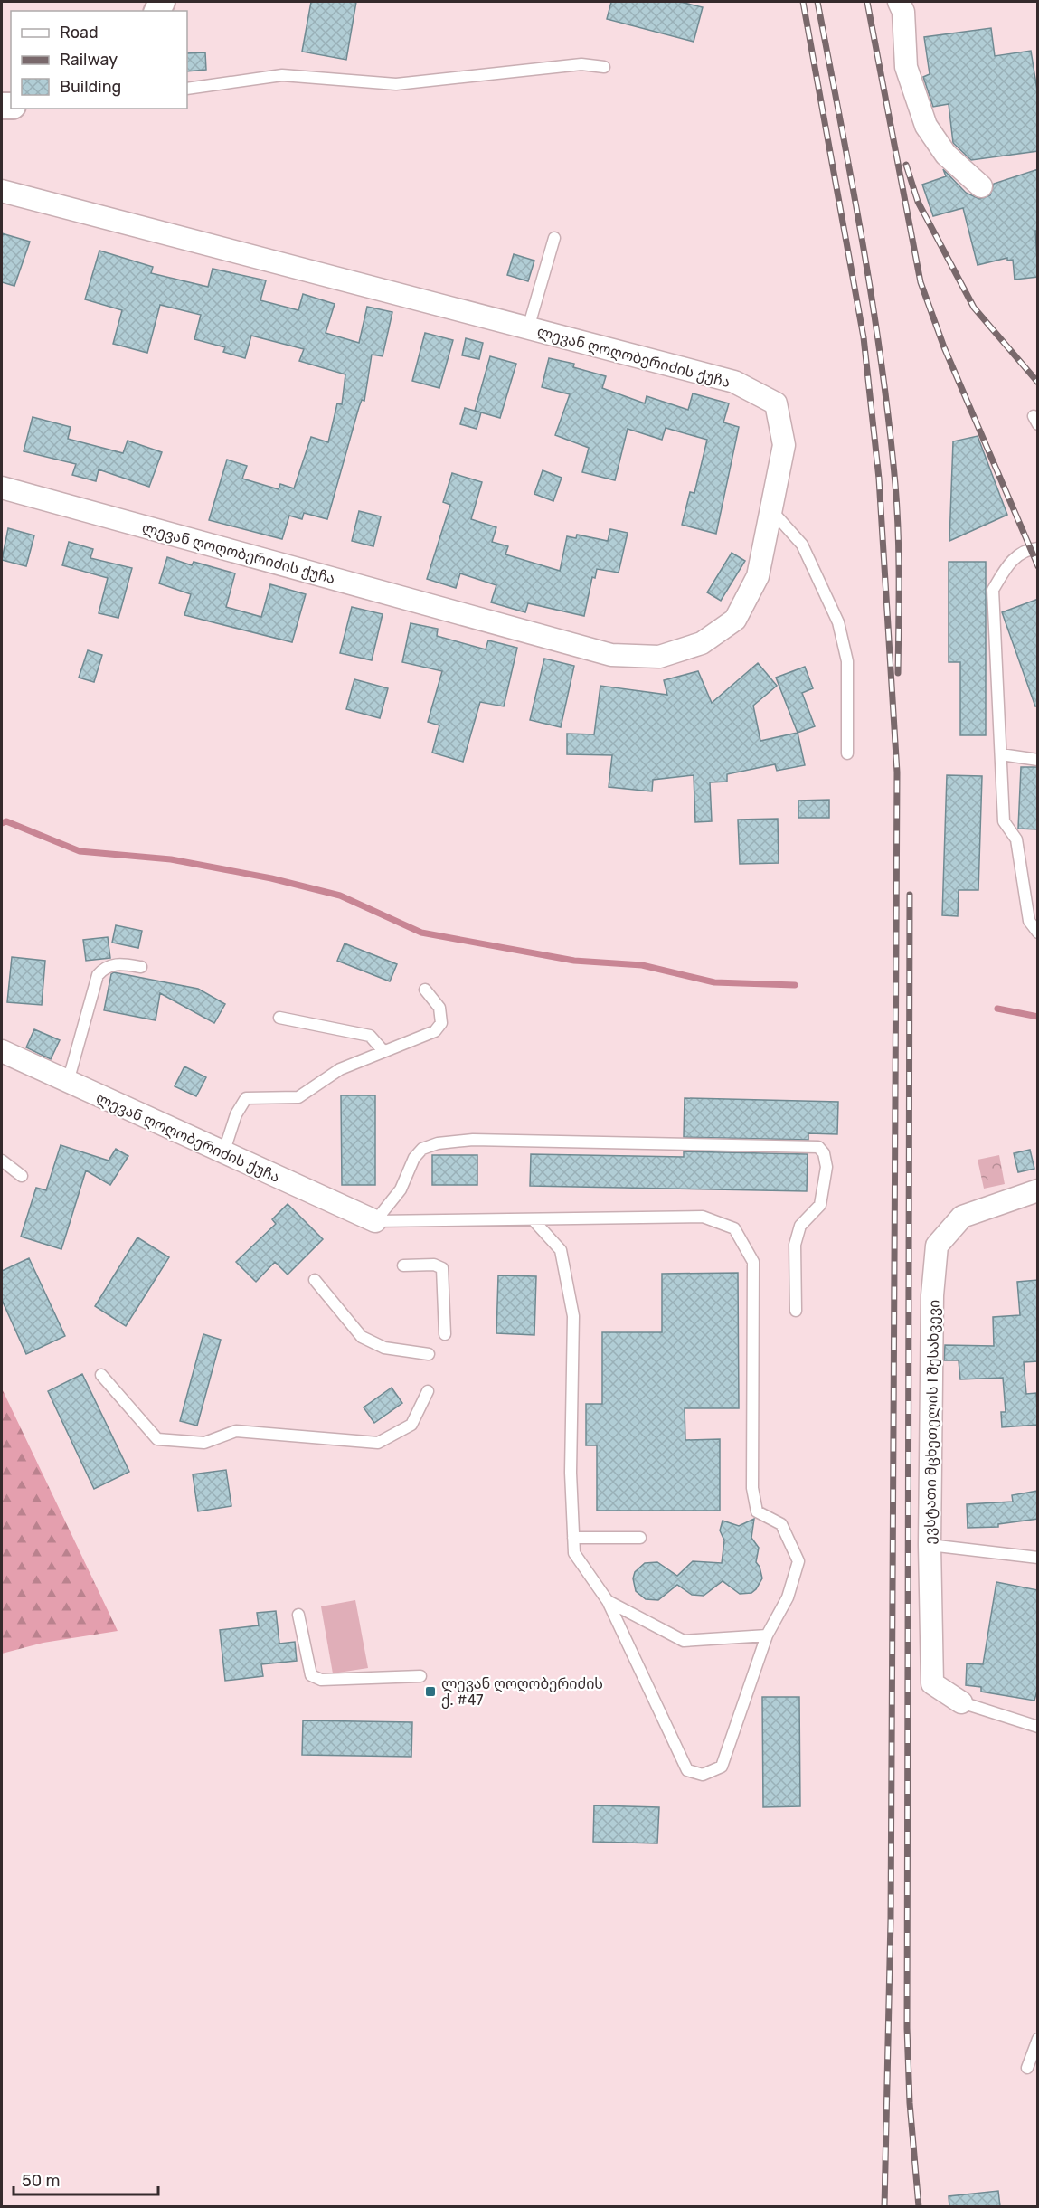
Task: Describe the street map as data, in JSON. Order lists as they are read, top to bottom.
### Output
{
  "streets": {
    "street": ["ლევან ღოღობერიძის ქუჩა", "ევსტათი მცხეთელის I შესახვევი"]
  },
  "places": {
    "transit": ["ლევან ღოღობერიძის ქ. #47"]
  },
  "legend": ["Road", "Railway", "Building"],
  "scale_bar": "50 m"
}
